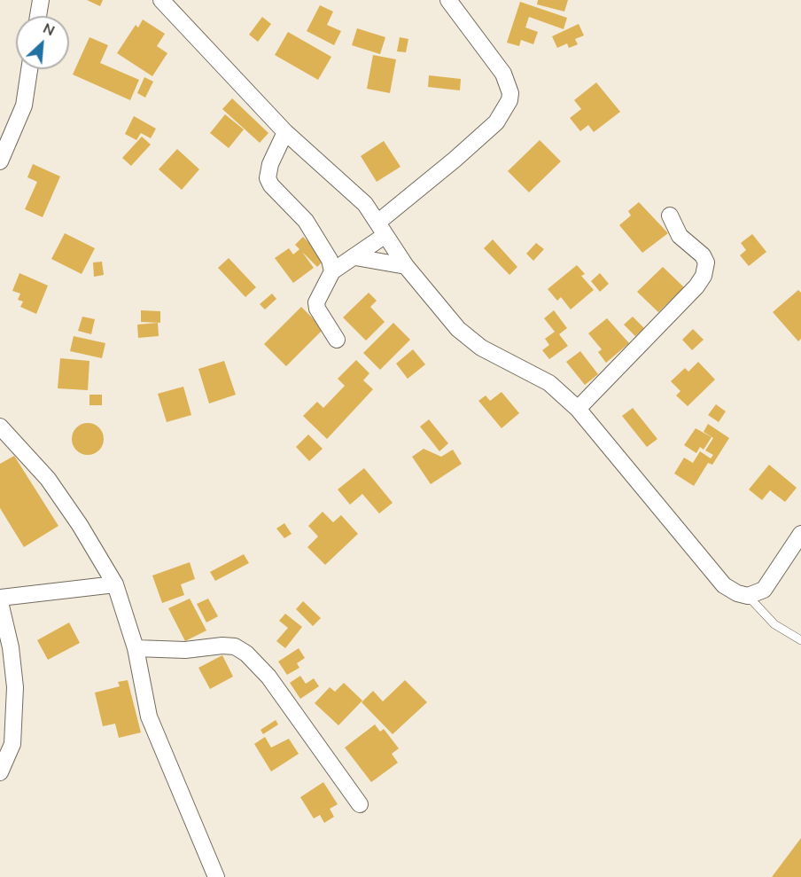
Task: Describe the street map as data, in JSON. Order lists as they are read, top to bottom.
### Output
{
  "north": "top right"
}
